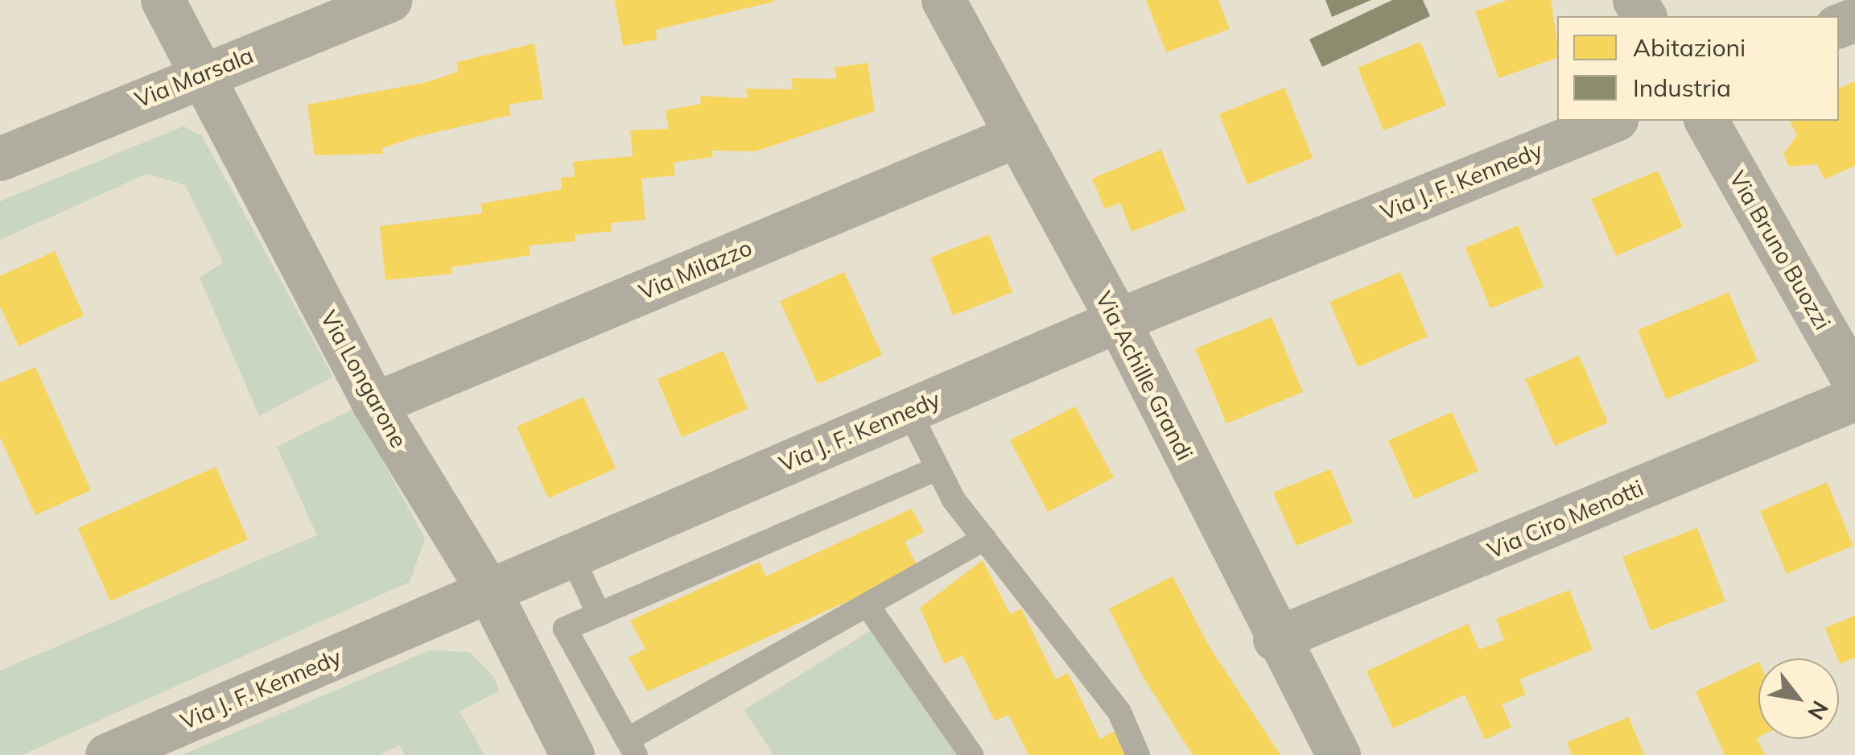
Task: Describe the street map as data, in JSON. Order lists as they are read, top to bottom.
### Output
{
  "streets": {
    "street": [
      "Via Marsala",
      "Via J. F. Kennedy",
      "Via Bruno Buozzi",
      "Via Milazzo",
      "Via Achille Grandi",
      "Via Longarone",
      "Via Ciro Menotti"
    ]
  },
  "crossings": [
    ["Via Marsala", "Via Longarone"],
    ["Via J. F. Kennedy", "Via Achille Grandi"],
    ["Via J. F. Kennedy", "Via Longarone"],
    ["Via Milazzo", "Via Achille Grandi"],
    ["Via Milazzo", "Via Longarone"],
    ["Via Achille Grandi", "Via Ciro Menotti"]
  ],
  "legend": ["Abitazioni", "Industria"],
  "north": "bottom right"
}
